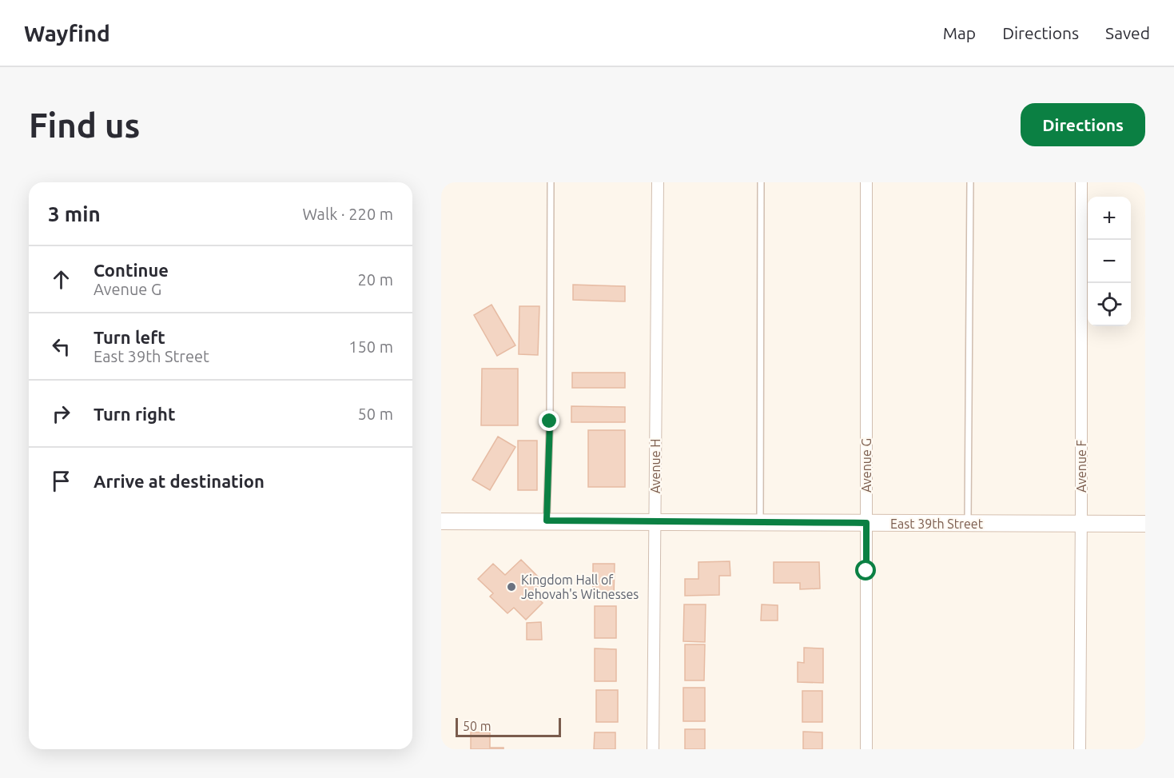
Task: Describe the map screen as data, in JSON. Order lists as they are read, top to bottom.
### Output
{
  "streets": {
    "main road": ["East 39th Street"],
    "street": ["Avenue G", "Avenue H", "Avenue F"]
  },
  "crossings": [
    ["Avenue G", "East 39th Street"],
    ["Avenue H", "East 39th Street"],
    ["Avenue F", "East 39th Street"]
  ],
  "places": ["Kingdom Hall of Jehovah's Witnesses"],
  "scale_bar": "50 m",
  "page": {
    "header": "Wayfind",
    "nav": ["Map", "Directions", "Saved"],
    "buttons": "Directions",
    "title": "Find us",
    "heading": ["3 min", "Walk · 220 m"],
    "map_buttons": ["+", "−"],
    "list": [
      ["Continue", "Avenue G", "20 m"],
      ["Turn left", "East 39th Street", "150 m"],
      ["Turn right", "50 m"],
      "Arrive at destination"
    ],
    "scale": "50 m"
  }
}
